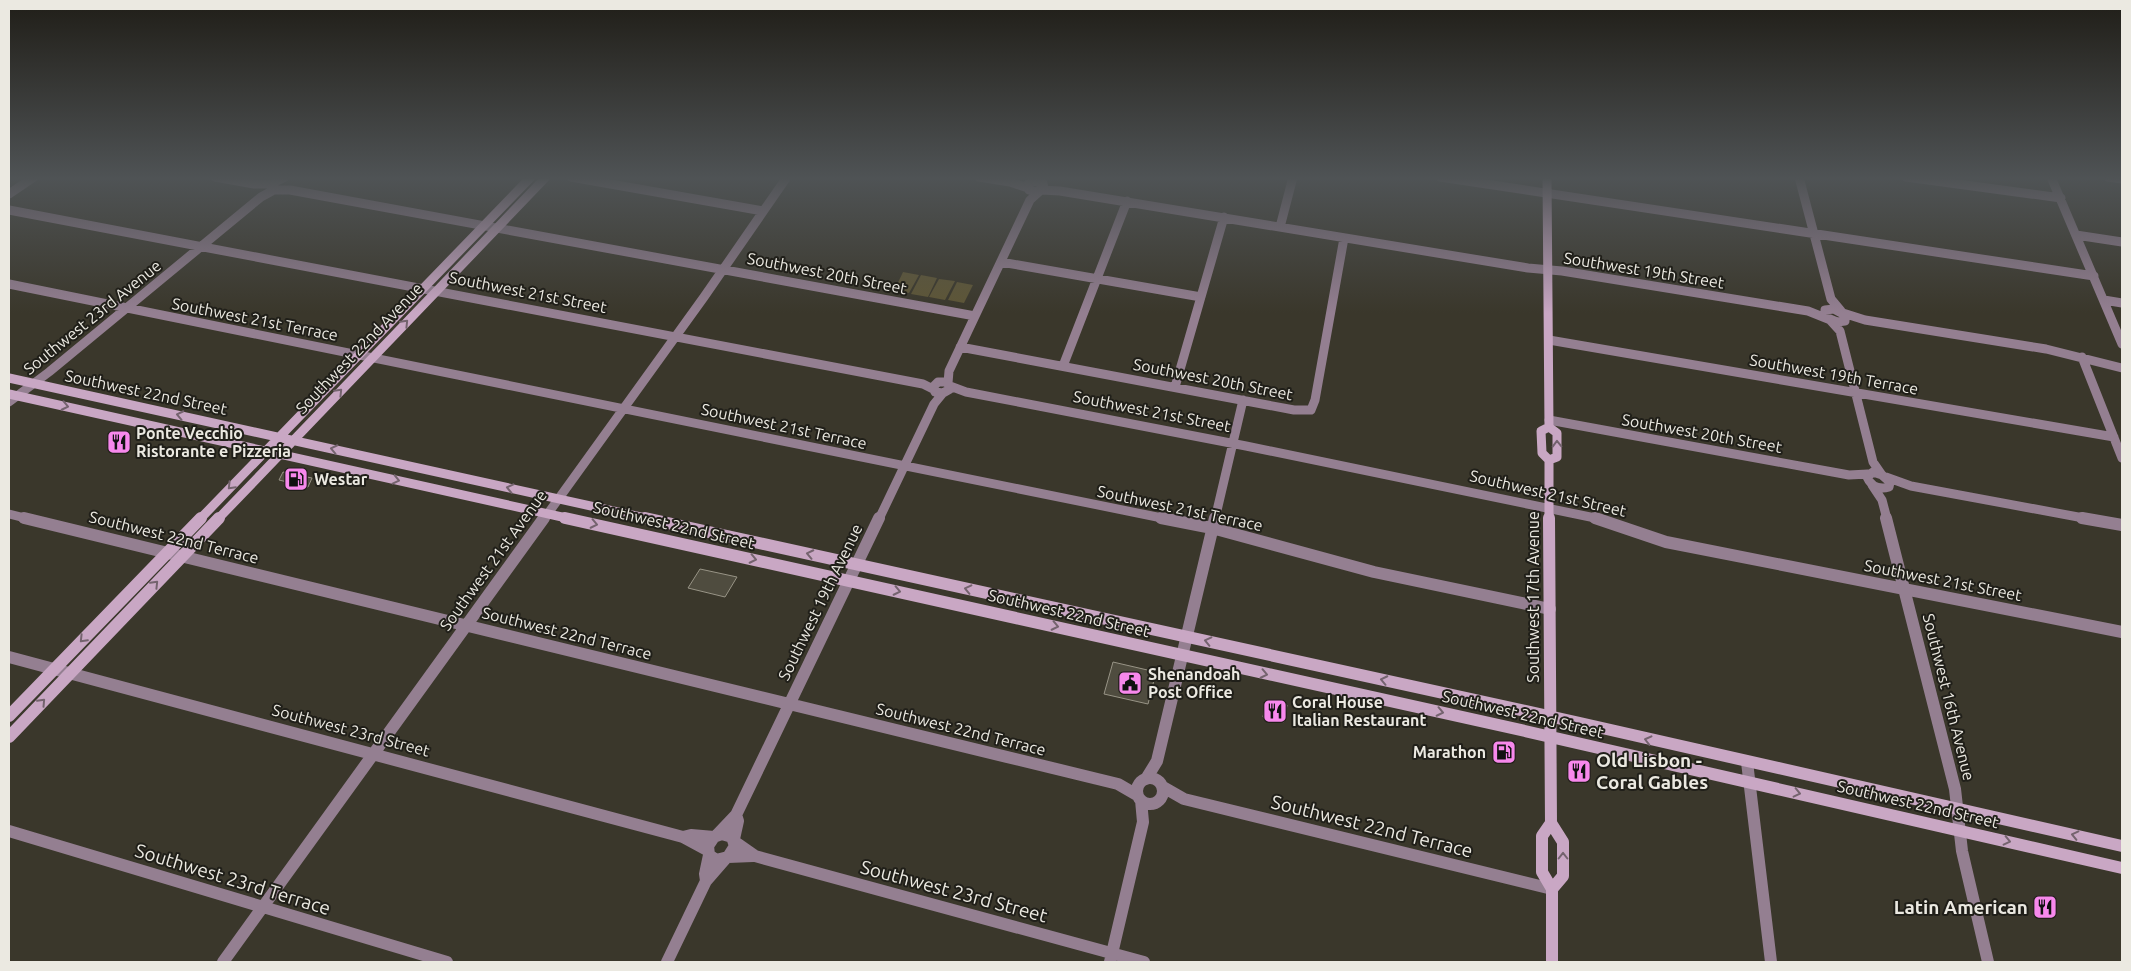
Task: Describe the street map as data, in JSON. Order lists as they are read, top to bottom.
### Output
{
  "streets": {
    "main road": ["Southwest 22nd Avenue", "Southwest 22nd Street", "Southwest 17th Avenue"],
    "street": [
      "Southwest 19th Street",
      "Southwest 20th Street",
      "Southwest 21st Street",
      "Southwest 23rd Avenue",
      "Southwest 21st Terrace",
      "Southwest 19th Terrace",
      "Southwest 22nd Terrace",
      "Southwest 21st Avenue",
      "Southwest 19th Avenue",
      "Southwest 16th Avenue",
      "Southwest 23rd Street",
      "Southwest 23rd Terrace"
    ]
  },
  "crossings": [
    ["Southwest 19th Street", "Southwest 20th Street"],
    ["Southwest 19th Street", "Southwest 17th Avenue"],
    ["Southwest 20th Street", "Southwest 22nd Avenue"],
    ["Southwest 20th Street", "Southwest 21st Avenue"],
    ["Southwest 20th Street", "Southwest 17th Avenue"],
    ["Southwest 20th Street", "Southwest 19th Avenue"],
    ["Southwest 20th Street", "Southwest 16th Avenue"],
    ["Southwest 21st Street", "Southwest 23rd Avenue"],
    ["Southwest 21st Street", "Southwest 22nd Avenue"],
    ["Southwest 21st Street", "Southwest 21st Avenue"],
    ["Southwest 21st Street", "Southwest 17th Avenue"],
    ["Southwest 21st Street", "Southwest 19th Avenue"],
    ["Southwest 21st Street", "Southwest 16th Avenue"],
    ["Southwest 23rd Avenue", "Southwest 21st Terrace"],
    ["Southwest 23rd Avenue", "Southwest 22nd Street"],
    ["Southwest 21st Terrace", "Southwest 22nd Avenue"],
    ["Southwest 21st Terrace", "Southwest 21st Avenue"],
    ["Southwest 21st Terrace", "Southwest 17th Avenue"],
    ["Southwest 21st Terrace", "Southwest 19th Avenue"],
    ["Southwest 22nd Avenue", "Southwest 22nd Street"],
    ["Southwest 22nd Avenue", "Southwest 22nd Terrace"],
    ["Southwest 22nd Avenue", "Southwest 23rd Street"],
    ["Southwest 19th Terrace", "Southwest 17th Avenue"],
    ["Southwest 22nd Street", "Southwest 21st Avenue"],
    ["Southwest 22nd Street", "Southwest 17th Avenue"],
    ["Southwest 22nd Street", "Southwest 19th Avenue"],
    ["Southwest 22nd Street", "Southwest 16th Avenue"],
    ["Southwest 22nd Terrace", "Southwest 21st Avenue"],
    ["Southwest 22nd Terrace", "Southwest 17th Avenue"],
    ["Southwest 22nd Terrace", "Southwest 19th Avenue"],
    ["Southwest 21st Avenue", "Southwest 23rd Street"],
    ["Southwest 21st Avenue", "Southwest 23rd Terrace"],
    ["Southwest 19th Avenue", "Southwest 23rd Street"]
  ],
  "places": {
    "restaurant": [
      "Ponte Vecchio Ristorante e Pizzeria",
      "Coral House Italian Restaurant",
      "Old Lisbon - Coral Gables",
      "Latin American"
    ],
    "fuel station": ["Westar", "Marathon"],
    "public building": ["Shenandoah Post Office"]
  }
}
